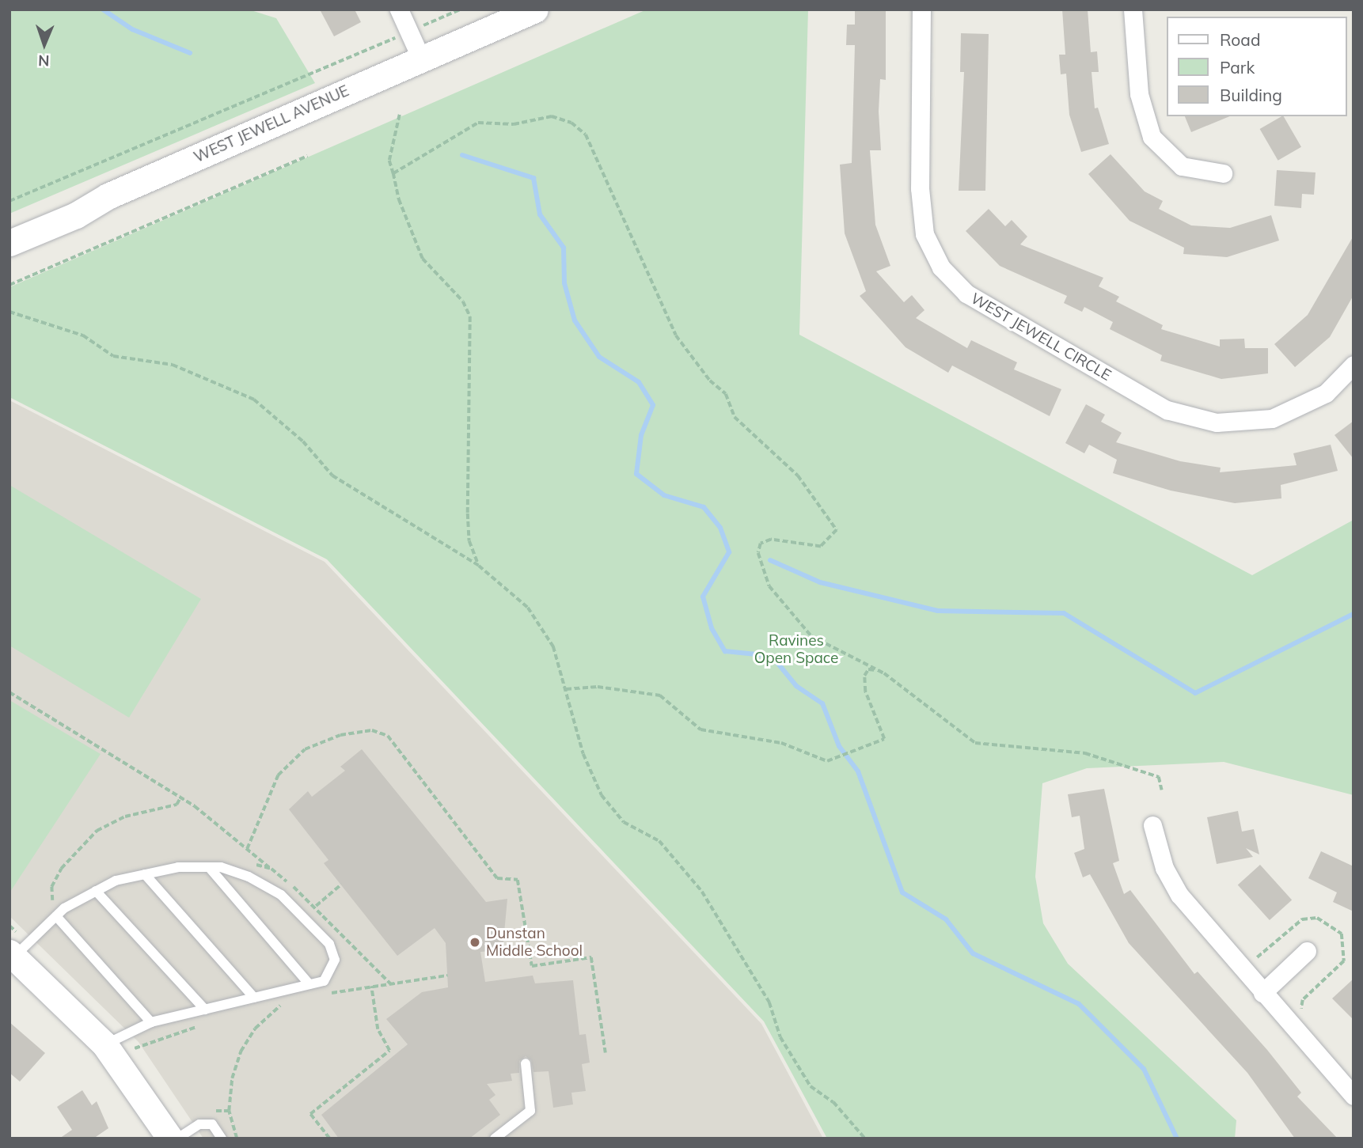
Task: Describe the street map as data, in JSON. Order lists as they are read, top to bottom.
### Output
{
  "streets": {
    "main road": ["WEST JEWELL AVENUE"],
    "street": ["WEST JEWELL CIRCLE"]
  },
  "parks": ["Ravines Open Space"],
  "places": ["Dunstan Middle School"],
  "legend": ["Road", "Park", "Building"],
  "north": "bottom"
}
